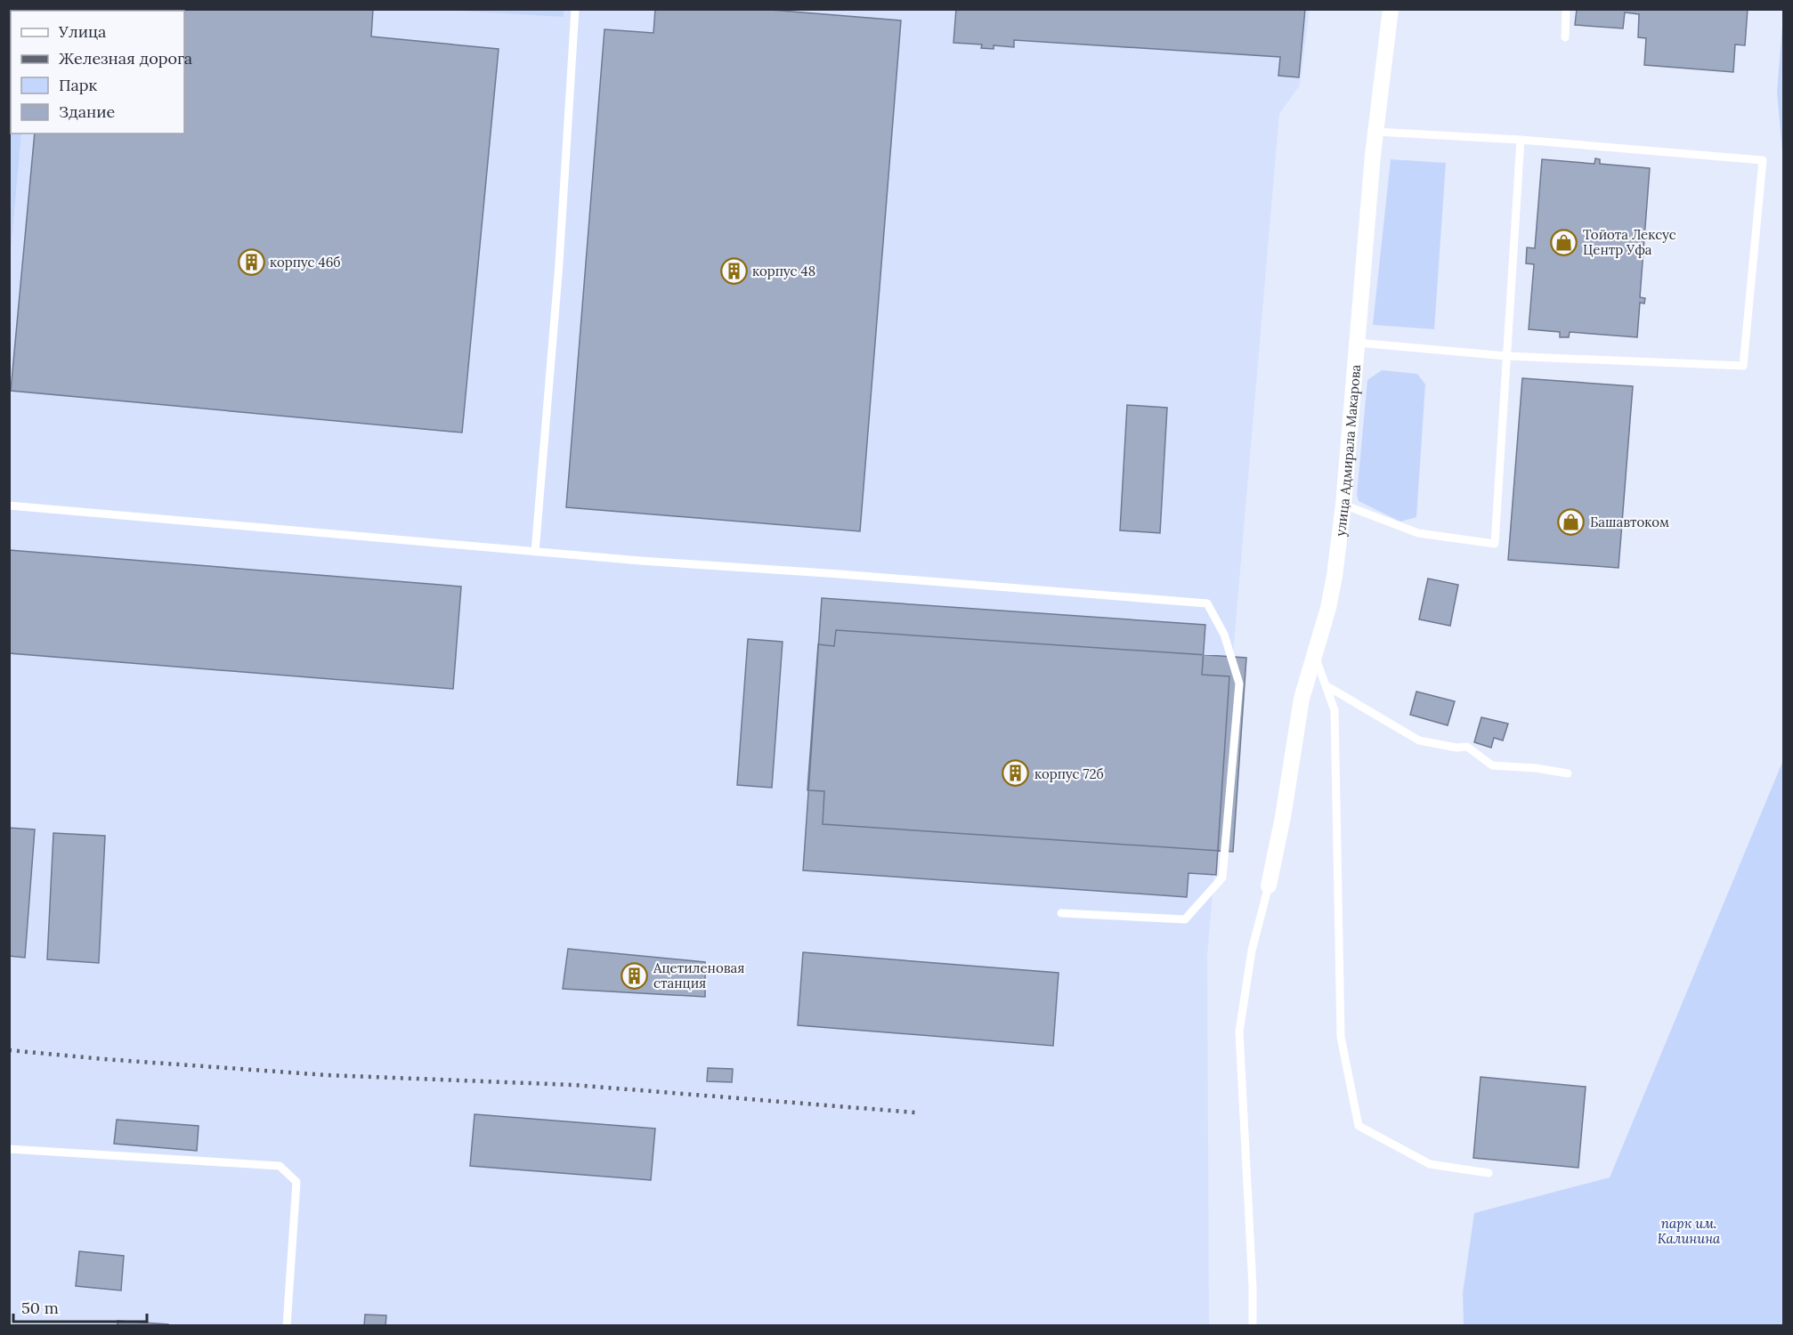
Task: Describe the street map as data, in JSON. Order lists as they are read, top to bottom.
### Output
{
  "streets": {
    "street": ["улица Адмирала Макарова"]
  },
  "parks": ["парк им. Калинина"],
  "places": {
    "shop": ["Тойота Лексус Центр Уфа", "Башавтоком"],
    "building": [
      "корпус 46б",
      "корпус 48",
      "корпус 72б",
      "Ацетиленовая станция"
    ]
  },
  "legend": [
    "Улица",
    "Железная дорога",
    "Парк",
    "Здание"
  ],
  "scale_bar": "50 m"
}
